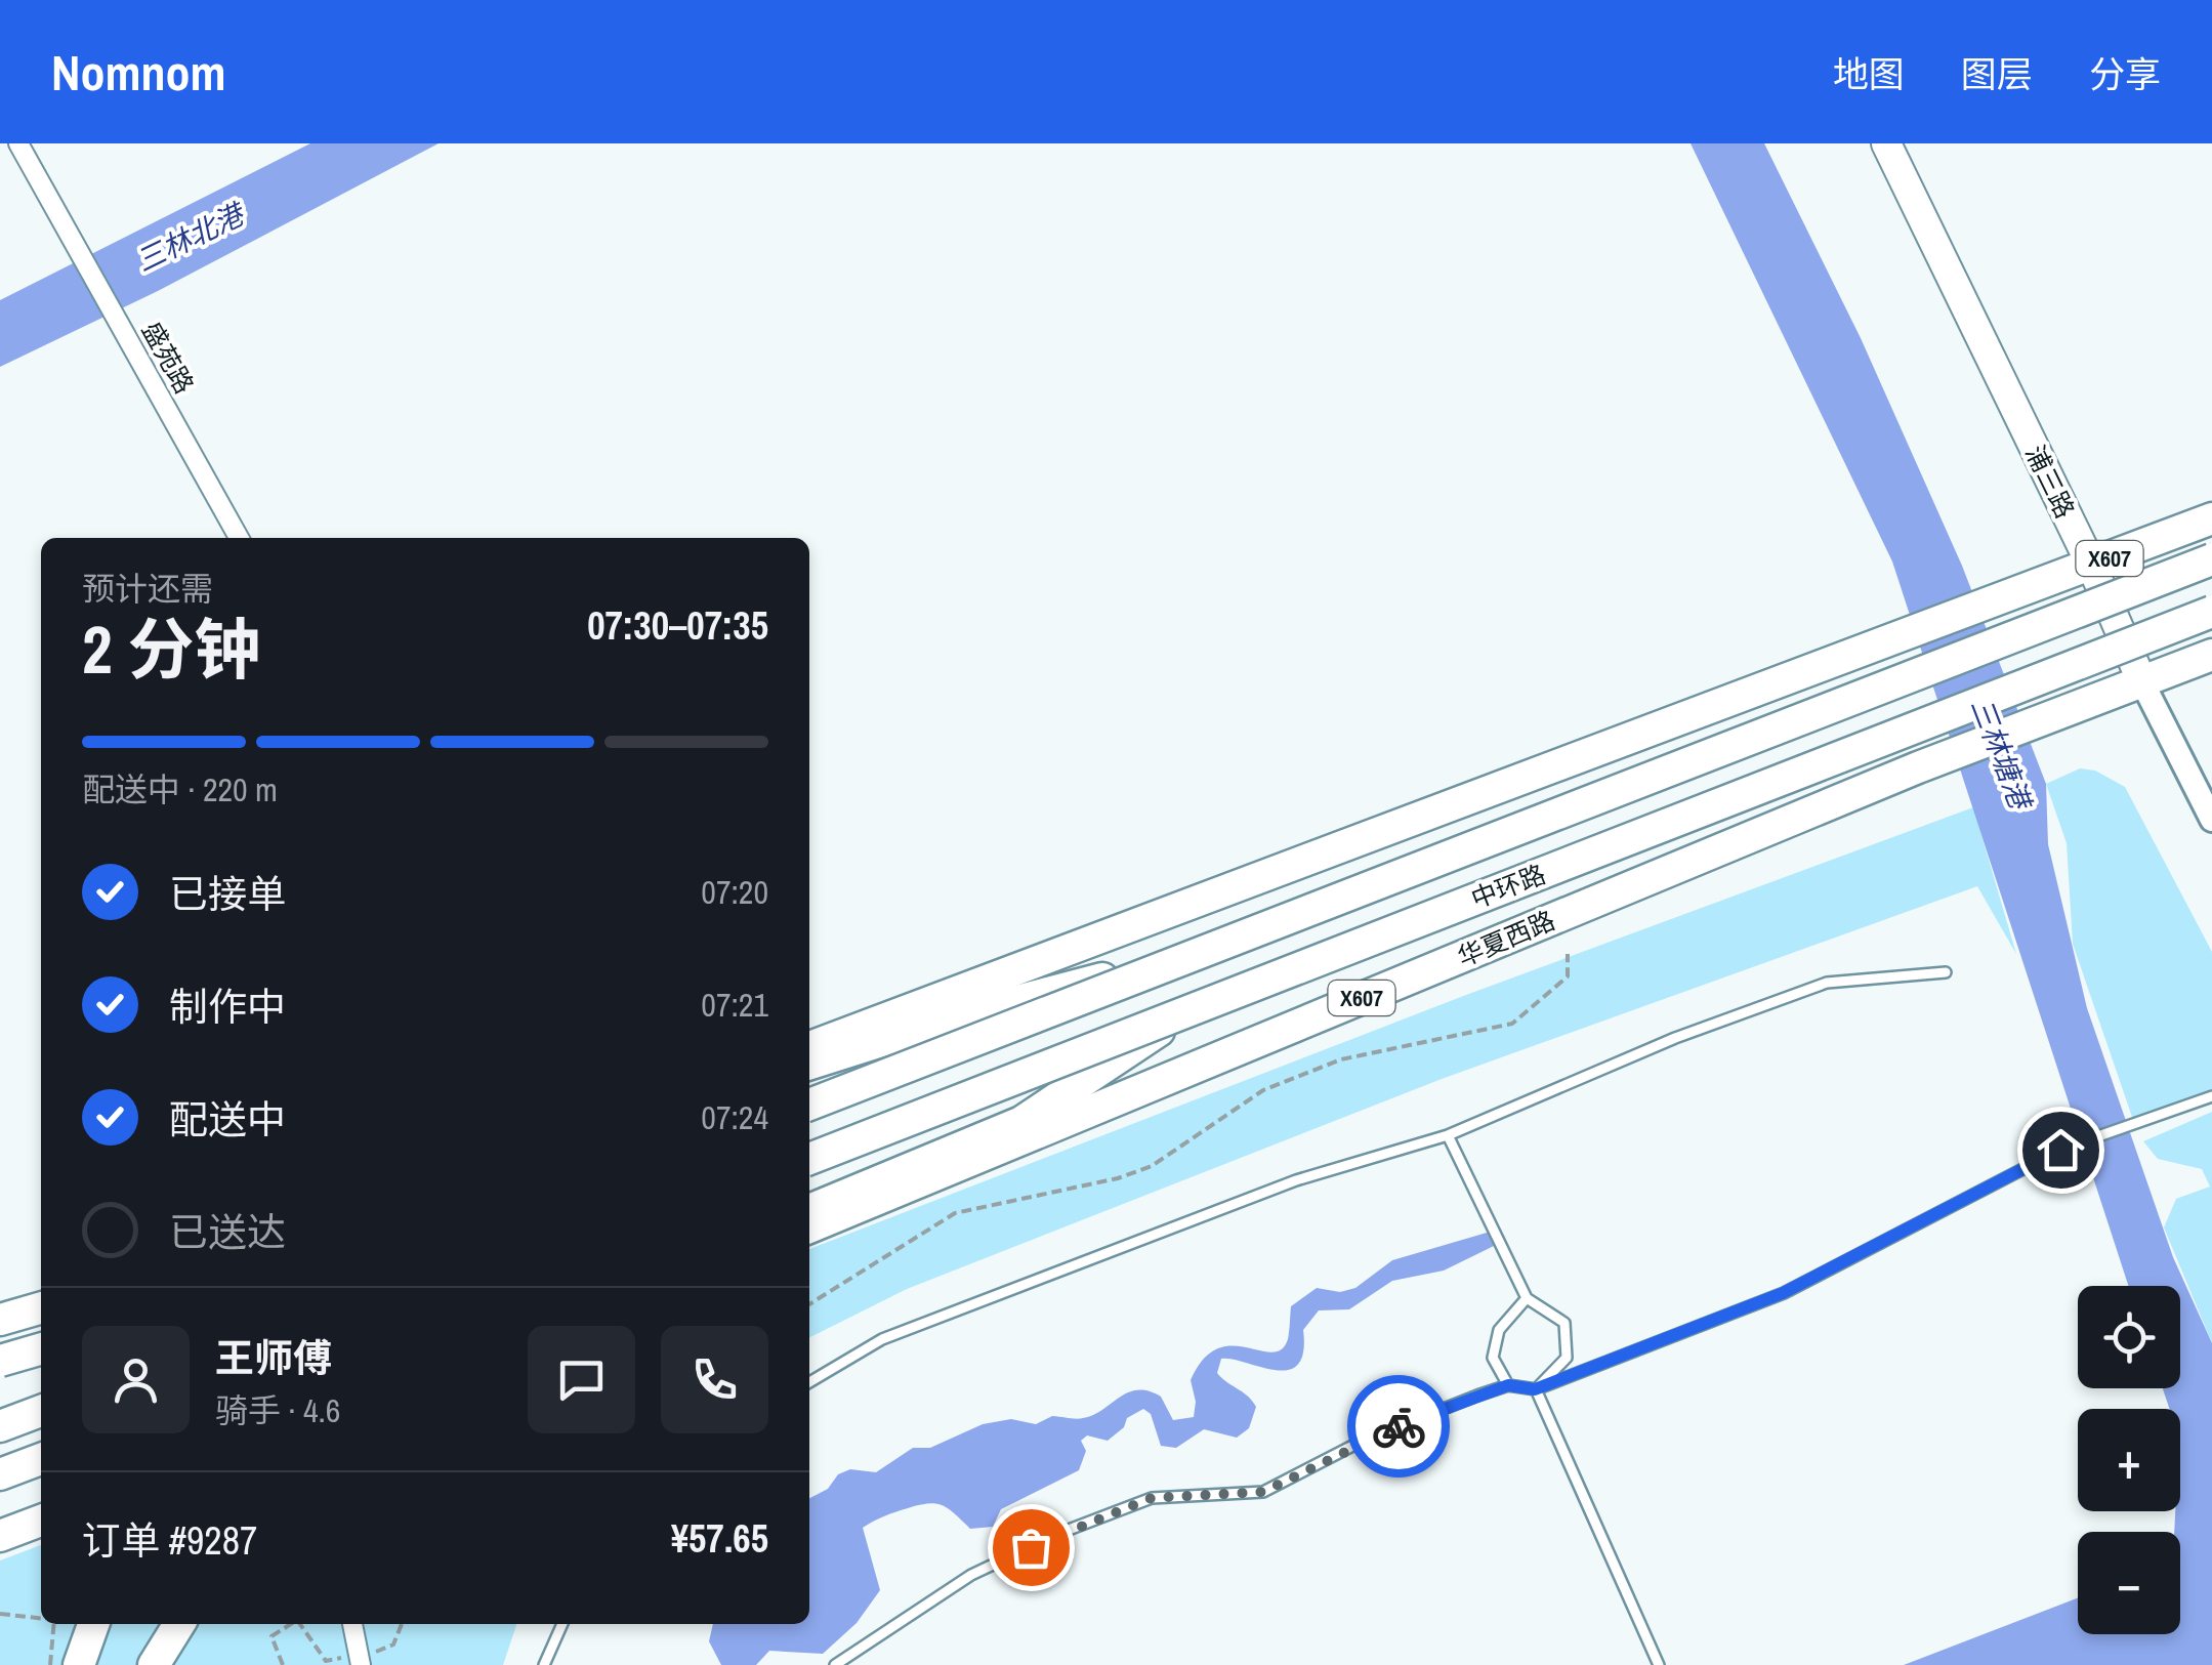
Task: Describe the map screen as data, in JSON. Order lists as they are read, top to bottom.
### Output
{
  "streets": {
    "main road": [
      "浦三路",
      "X607",
      "中环路",
      "华夏西路"
    ],
    "street": ["盛苑路"]
  },
  "crossings": [
    ["浦三路", "X607"],
    ["浦三路", "华夏西路"]
  ],
  "water": ["三林北港", "三林塘港"],
  "page": {
    "header": "Nomnom",
    "nav": ["地图", "图层", "分享"],
    "heading": ["2 分钟", "预计还需", "07:30–07:35"],
    "panel": [
      "王师傅",
      "骑手 · 4.6",
      "订单 #9287",
      "¥57.65"
    ],
    "bar": "配送中 · 220 m",
    "list": [
      ["已接单", "07:20"],
      ["制作中", "07:21"],
      ["配送中", "07:24"],
      "已送达"
    ],
    "map_buttons": ["+", "−"]
  }
}
